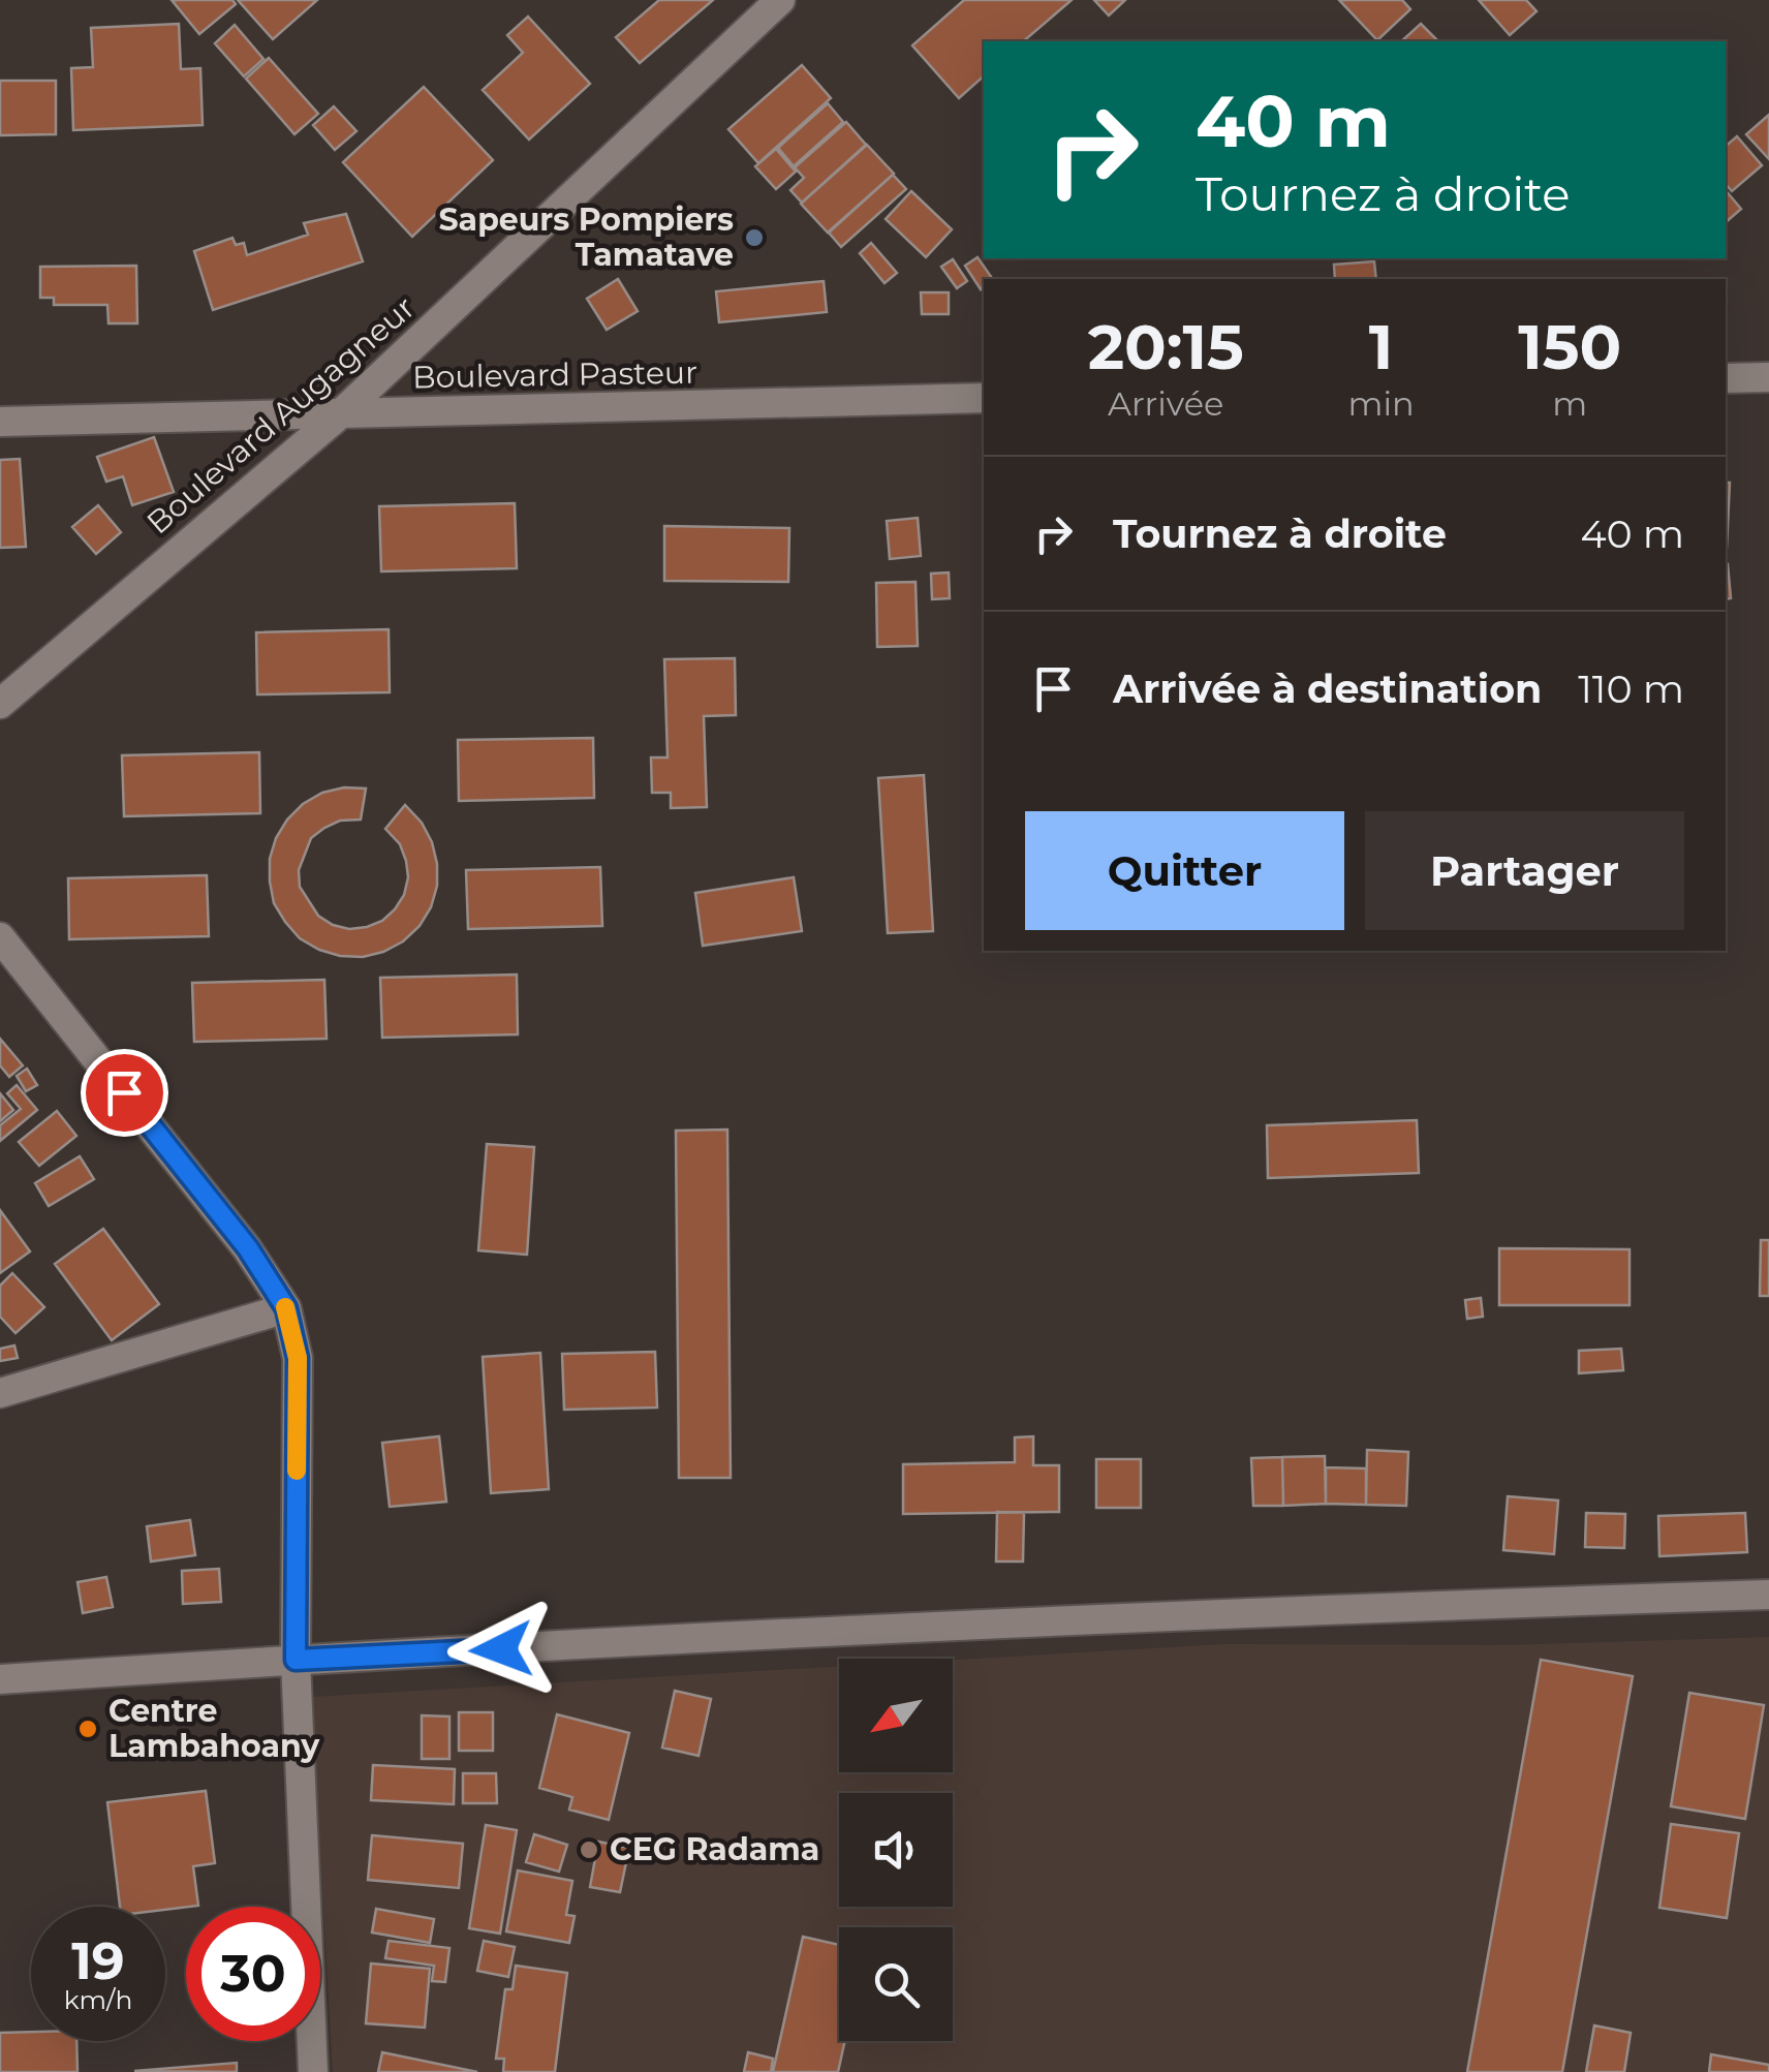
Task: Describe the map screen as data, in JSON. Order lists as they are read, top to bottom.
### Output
{
  "streets": {
    "street": ["Boulevard Pasteur", "Boulevard Augagneur"]
  },
  "crossings": [
    ["Boulevard Pasteur", "Boulevard Augagneur"]
  ],
  "places": ["Sapeurs Pompiers Tamatave", "Centre Lambahoany", "CEG Radama"],
  "north": "bottom left",
  "page": {
    "turn": ["40 m", "Tournez à droite"],
    "eta": [
      "20:15",
      "Arrivée",
      "1",
      "min",
      "150",
      "m"
    ],
    "list": [
      {
        "name": "Tournez à droite",
        "value": "40 m"
      },
      {
        "name": "Arrivée à destination",
        "value": "110 m"
      }
    ],
    "buttons": ["Quitter", "Partager"],
    "speed": "19 km/h",
    "limit": "30"
  }
}
